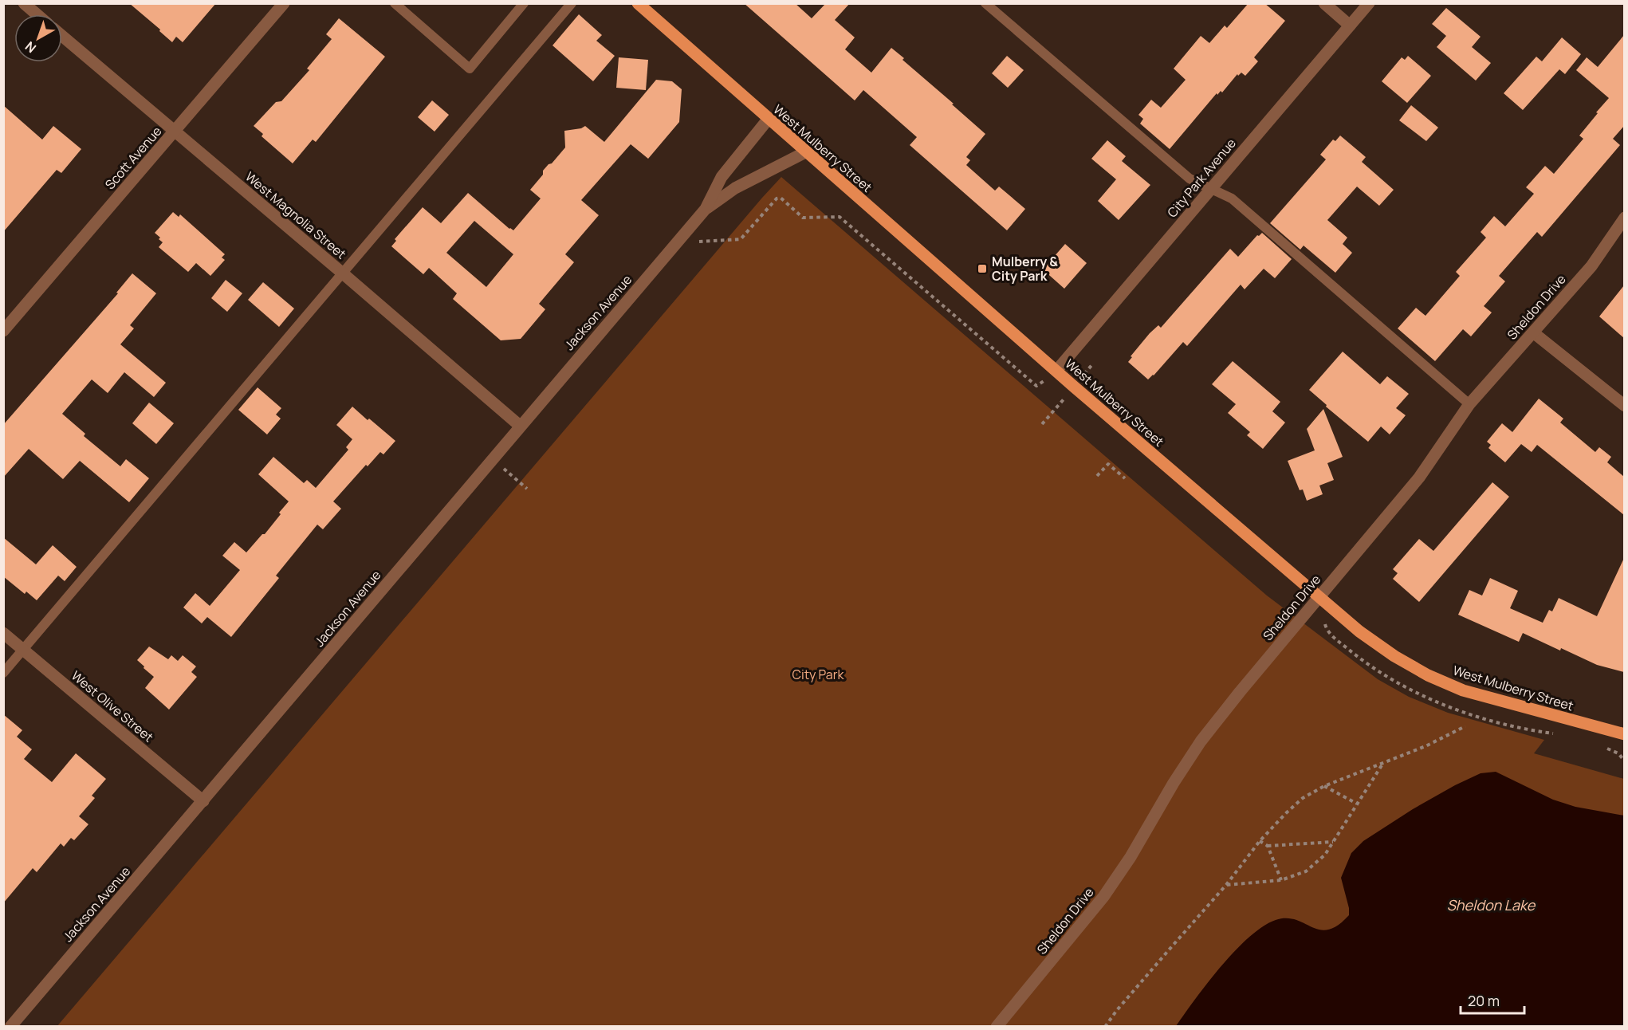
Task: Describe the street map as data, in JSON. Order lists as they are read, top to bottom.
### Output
{
  "streets": {
    "main road": ["West Mulberry Street"],
    "street": [
      "Scott Avenue",
      "City Park Avenue",
      "West Magnolia Street",
      "Sheldon Drive",
      "Jackson Avenue",
      "West Olive Street"
    ]
  },
  "crossings": [
    ["West Mulberry Street", "City Park Avenue"],
    ["West Mulberry Street", "Sheldon Drive"],
    ["West Mulberry Street", "Jackson Avenue"],
    ["Scott Avenue", "West Magnolia Street"],
    ["West Magnolia Street", "Jackson Avenue"],
    ["Jackson Avenue", "West Olive Street"]
  ],
  "water": ["Sheldon Lake"],
  "parks": ["City Park"],
  "places": {
    "transit": ["Mulberry & City Park"]
  },
  "scale_bar": "20 m",
  "north": "bottom left"
}
